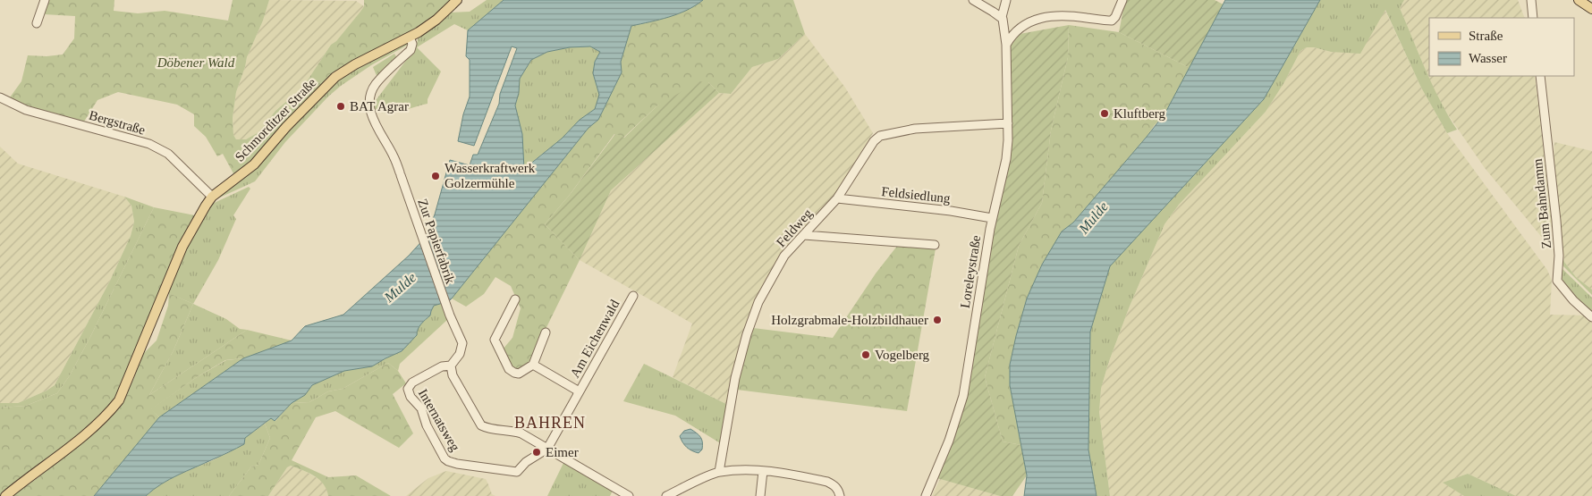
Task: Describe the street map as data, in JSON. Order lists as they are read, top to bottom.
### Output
{
  "streets": {
    "main road": ["Schmorditzer Straße"],
    "street": [
      "Bergstraße",
      "Feldsiedlung",
      "Zum Bahndamm",
      "Feldweg",
      "Zur Papierfabrik",
      "Loreleystraße",
      "Am Eichenwald",
      "Internatsweg"
    ]
  },
  "crossings": [
    ["Schmorditzer Straße", "Bergstraße"],
    ["Schmorditzer Straße", "Zur Papierfabrik"],
    ["Feldsiedlung", "Feldweg"],
    ["Feldsiedlung", "Loreleystraße"],
    ["Feldweg", "Loreleystraße"],
    ["Zur Papierfabrik", "Internatsweg"],
    ["Am Eichenwald", "Internatsweg"]
  ],
  "districts": ["BAHREN"],
  "water": ["Mulde"],
  "parks": ["Döbener Wald"],
  "places": [
    "BAT Agrar",
    "Kluftberg",
    "Wasserkraftwerk Golzermühle",
    "Holzgrabmale-Holzbildhauer",
    "Vogelberg",
    "Eimer"
  ],
  "legend": ["Straße", "Wasser"]
}
